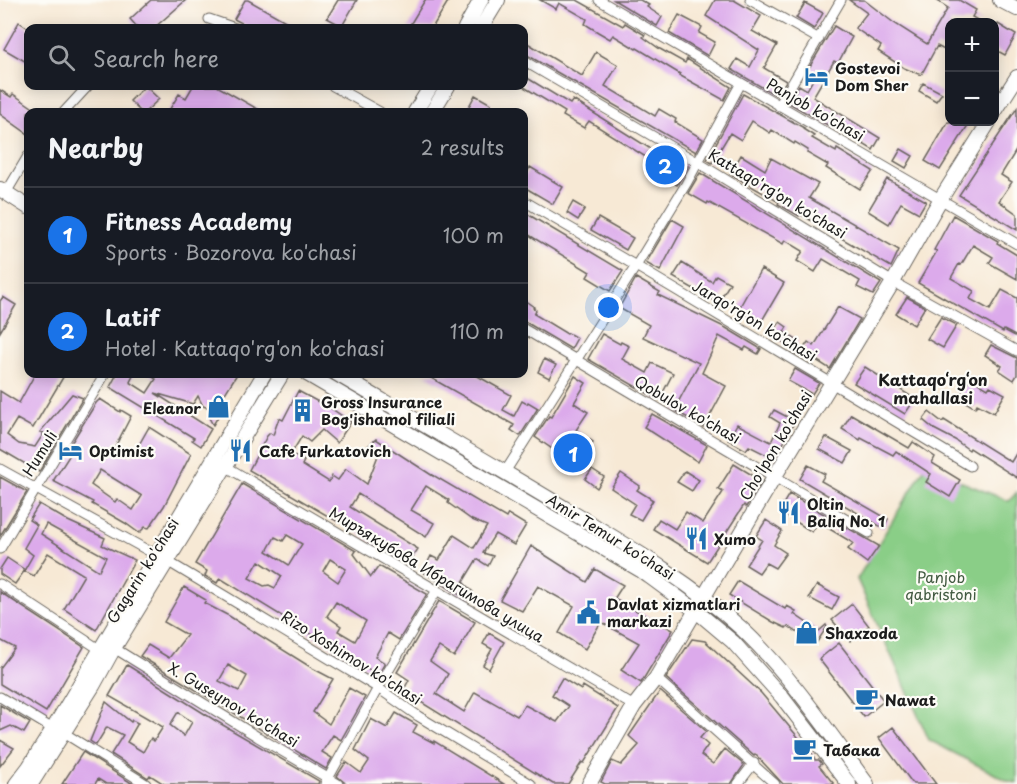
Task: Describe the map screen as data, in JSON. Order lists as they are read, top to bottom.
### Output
{
  "streets": {
    "main road": ["Cho'lpon ko'chasi", "Amir Temur ko'chasi", "Gagarin ko'chasi"],
    "street": [
      "Panjob ko'chasi",
      "Kattaqo'rg'on ko'chasi",
      "Jarqo'rg'on ko'chasi",
      "Qobulov ko'chasi",
      "Humuli",
      "Миръякубова Ибрагимова улица",
      "Rizo Xoshimov ko'chasi",
      "X. Guseynov ko'chasi"
    ]
  },
  "crossings": [
    ["Panjob ko'chasi", "Cho'lpon ko'chasi"],
    ["Kattaqo'rg'on ko'chasi", "Cho'lpon ko'chasi"],
    ["Jarqo'rg'on ko'chasi", "Cho'lpon ko'chasi"],
    ["Qobulov ko'chasi", "Cho'lpon ko'chasi"],
    ["Cho'lpon ko'chasi", "Amir Temur ko'chasi"],
    ["Cho'lpon ko'chasi", "Миръякубова Ибрагимова улица"],
    ["Humuli", "Rizo Xoshimov ko'chasi"],
    ["Gagarin ko'chasi", "Миръякубова Ибрагимова улица"],
    ["Gagarin ko'chasi", "Rizo Xoshimov ko'chasi"],
    ["Gagarin ko'chasi", "X. Guseynov ko'chasi"]
  ],
  "districts": ["Kattaqo‘rg‘on mahallasi"],
  "parks": ["Panjob qabristoni"],
  "places": {
    "hotel": ["Gostevoi Dom Sher", "Optimist"],
    "shop": ["Eleanor", "Shaxzoda"],
    "building": ["Gross Insurance Bog'ishamol filiali"],
    "restaurant": ["Cafe Furkatovich", "Oltin Baliq No. 1", "Xumo"],
    "public building": ["Davlat xizmatlari markazi"],
    "cafe": ["Nawat", "Табака"]
  },
  "page": {
    "map_buttons": ["+", "−"],
    "search": "Search here",
    "heading": ["Nearby", "2 results"],
    "pins": ["2", "1"],
    "list": [
      {
        "mark": "1",
        "name": "Fitness Academy",
        "note": "Sports · Bozorova ko'chasi",
        "value": "100 m"
      },
      {
        "mark": "2",
        "name": "Latif",
        "note": "Hotel · Kattaqo'rg'on ko'chasi",
        "value": "110 m"
      }
    ]
  }
}
